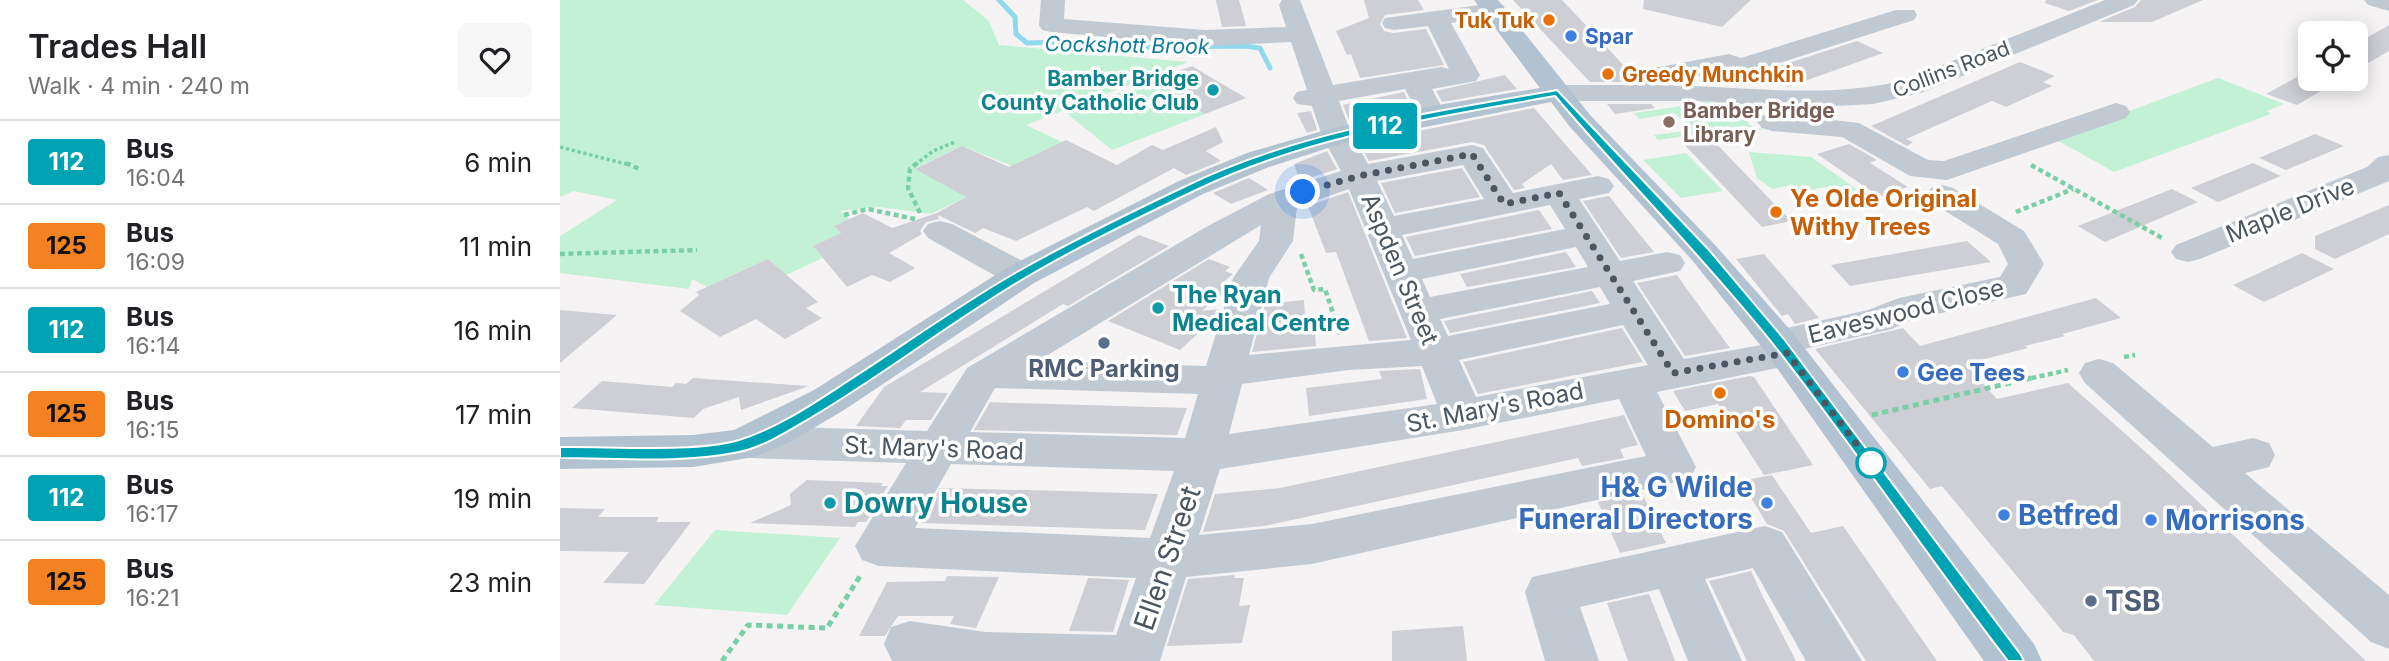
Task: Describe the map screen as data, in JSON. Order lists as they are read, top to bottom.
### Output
{
  "streets": {
    "street": [
      "Collins Road",
      "Maple Drive",
      "Aspden Street",
      "Eaveswood Close",
      "St. Mary's Road",
      "Ellen Street"
    ]
  },
  "crossings": [
    ["Aspden Street", "St. Mary's Road"],
    ["Eaveswood Close", "St. Mary's Road"],
    ["St. Mary's Road", "Ellen Street"]
  ],
  "water": ["Cockshott Brook"],
  "places": [
    "Tuk Tuk",
    "Spar",
    "Greedy Munchkin",
    "Bamber Bridge County Catholic Club",
    "Bamber Bridge Library",
    "Ye Olde Original Withy Trees",
    "The Ryan Medical Centre",
    "RMC Parking",
    "Gee Tees",
    "Domino's",
    "Dowry House",
    "H& G Wilde Funeral Directors",
    "Betfred",
    "Morrisons",
    "TSB"
  ],
  "lines": ["bus line 112"],
  "page": {
    "heading": ["Trades Hall", "Walk · 4 min · 240 m"],
    "on_map": "112",
    "list": [
      {
        "mark": "112",
        "name": "Bus",
        "note": "16:04",
        "value": "6 min"
      },
      {
        "mark": "125",
        "name": "Bus",
        "note": "16:09",
        "value": "11 min"
      },
      {
        "mark": "112",
        "name": "Bus",
        "note": "16:14",
        "value": "16 min"
      },
      {
        "mark": "125",
        "name": "Bus",
        "note": "16:15",
        "value": "17 min"
      },
      {
        "mark": "112",
        "name": "Bus",
        "note": "16:17",
        "value": "19 min"
      },
      {
        "mark": "125",
        "name": "Bus",
        "note": "16:21",
        "value": "23 min"
      }
    ]
  }
}
